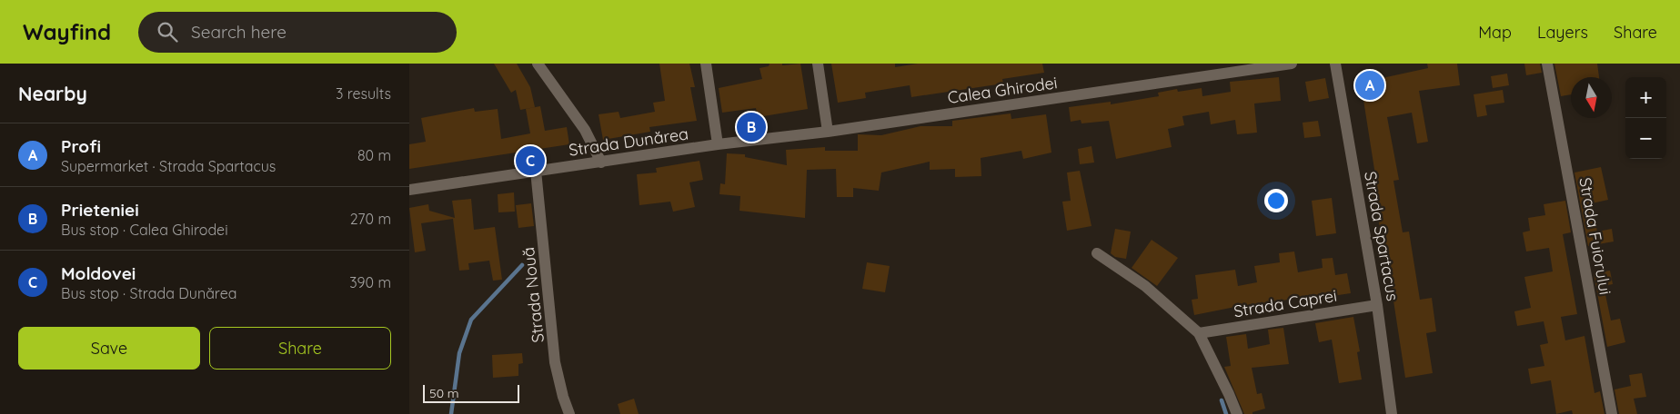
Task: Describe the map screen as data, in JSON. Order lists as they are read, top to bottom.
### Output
{
  "streets": {
    "street": [
      "Calea Ghirodei",
      "Strada Dunărea",
      "Strada Spartacus",
      "Strada Fuiorului",
      "Strada Nouă",
      "Strada Caprei"
    ]
  },
  "crossings": [
    ["Calea Ghirodei", "Strada Dunărea"],
    ["Strada Dunărea", "Strada Nouă"],
    ["Strada Spartacus", "Strada Caprei"]
  ],
  "scale_bar": "50 m",
  "north": "bottom",
  "page": {
    "header": "Wayfind",
    "search": "Search here",
    "nav": ["Map", "Layers", "Share"],
    "heading": ["Nearby", "3 results"],
    "pins": ["A", "B", "C"],
    "map_buttons": ["+", "−"],
    "list": [
      {
        "mark": "A",
        "name": "Profi",
        "note": "Supermarket · Strada Spartacus",
        "value": "80 m"
      },
      {
        "mark": "B",
        "name": "Prieteniei",
        "note": "Bus stop · Calea Ghirodei",
        "value": "270 m"
      },
      {
        "mark": "C",
        "name": "Moldovei",
        "note": "Bus stop · Strada Dunărea",
        "value": "390 m"
      }
    ],
    "buttons": ["Save", "Share"],
    "scale": "50 m"
  }
}
